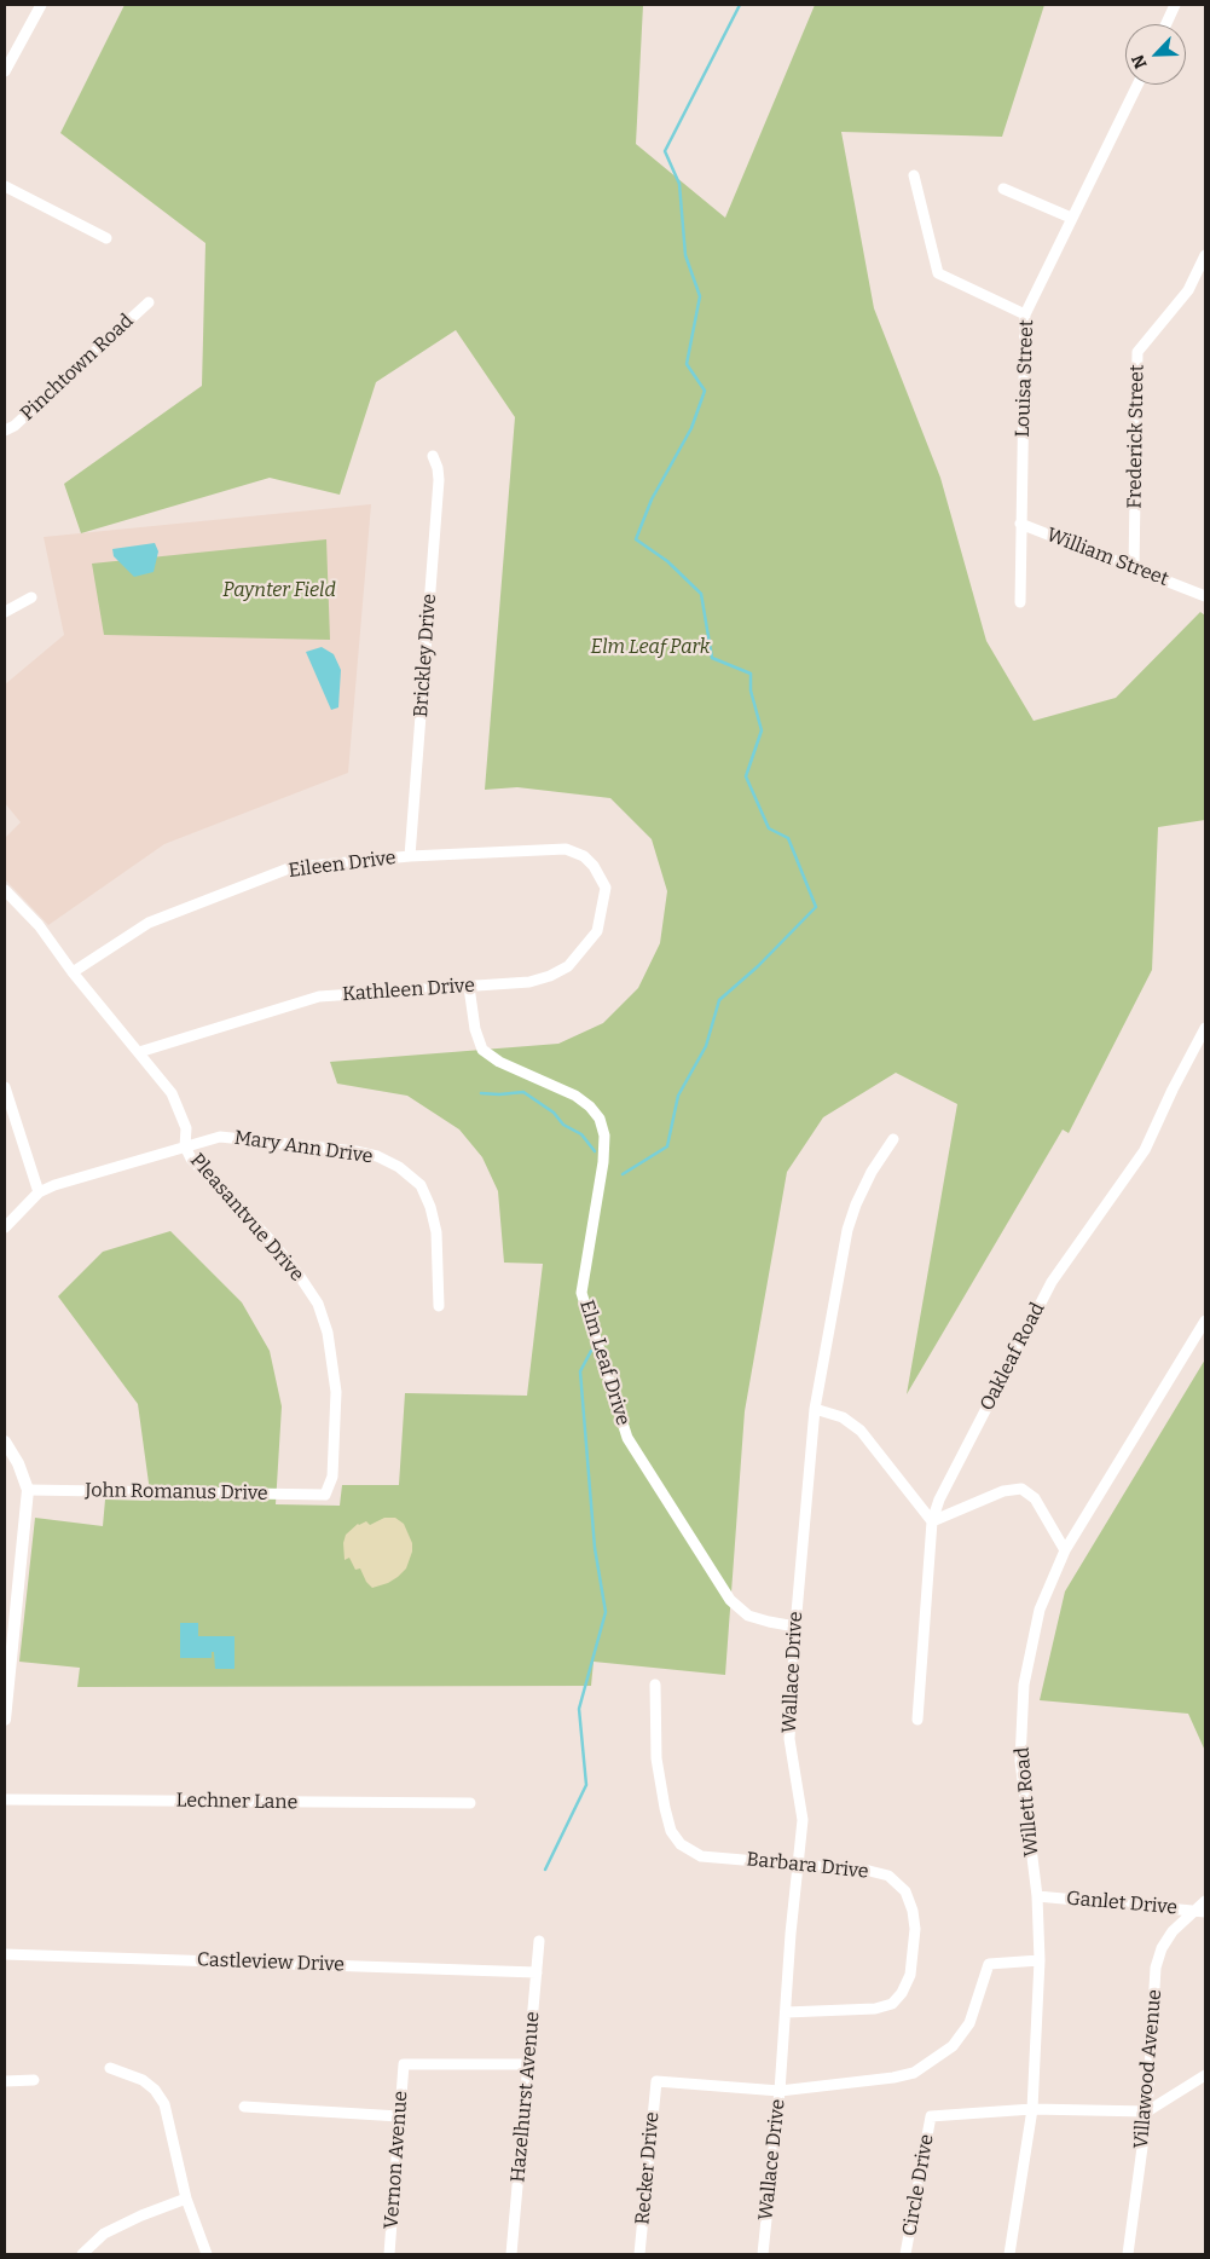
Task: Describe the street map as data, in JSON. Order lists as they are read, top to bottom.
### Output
{
  "streets": {
    "street": [
      "Pinchtown Road",
      "Louisa Street",
      "Frederick Street",
      "William Street",
      "Brickley Drive",
      "Eileen Drive",
      "Kathleen Drive",
      "Mary Ann Drive",
      "Pleasantvue Drive",
      "Oakleaf Road",
      "Elm Leaf Drive",
      "John Romanus Drive",
      "Wallace Drive",
      "Lechner Lane",
      "Willett Road",
      "Barbara Drive",
      "Ganlet Drive",
      "Castleview Drive",
      "Villawood Avenue",
      "Hazelhurst Avenue",
      "Vernon Avenue",
      "Recker Drive",
      "Circle Drive"
    ]
  },
  "crossings": [
    ["Louisa Street", "William Street"],
    ["Frederick Street", "William Street"],
    ["Brickley Drive", "Eileen Drive"],
    ["Eileen Drive", "Kathleen Drive"],
    ["Eileen Drive", "Pleasantvue Drive"],
    ["Kathleen Drive", "Pleasantvue Drive"],
    ["Kathleen Drive", "Elm Leaf Drive"],
    ["Mary Ann Drive", "Pleasantvue Drive"],
    ["Pleasantvue Drive", "John Romanus Drive"],
    ["Elm Leaf Drive", "Wallace Drive"],
    ["Wallace Drive", "Barbara Drive"],
    ["Wallace Drive", "Recker Drive"],
    ["Willett Road", "Ganlet Drive"],
    ["Willett Road", "Circle Drive"],
    ["Ganlet Drive", "Villawood Avenue"],
    ["Castleview Drive", "Hazelhurst Avenue"],
    ["Hazelhurst Avenue", "Vernon Avenue"]
  ],
  "parks": ["Paynter Field", "Elm Leaf Park"],
  "north": "bottom left"
}
